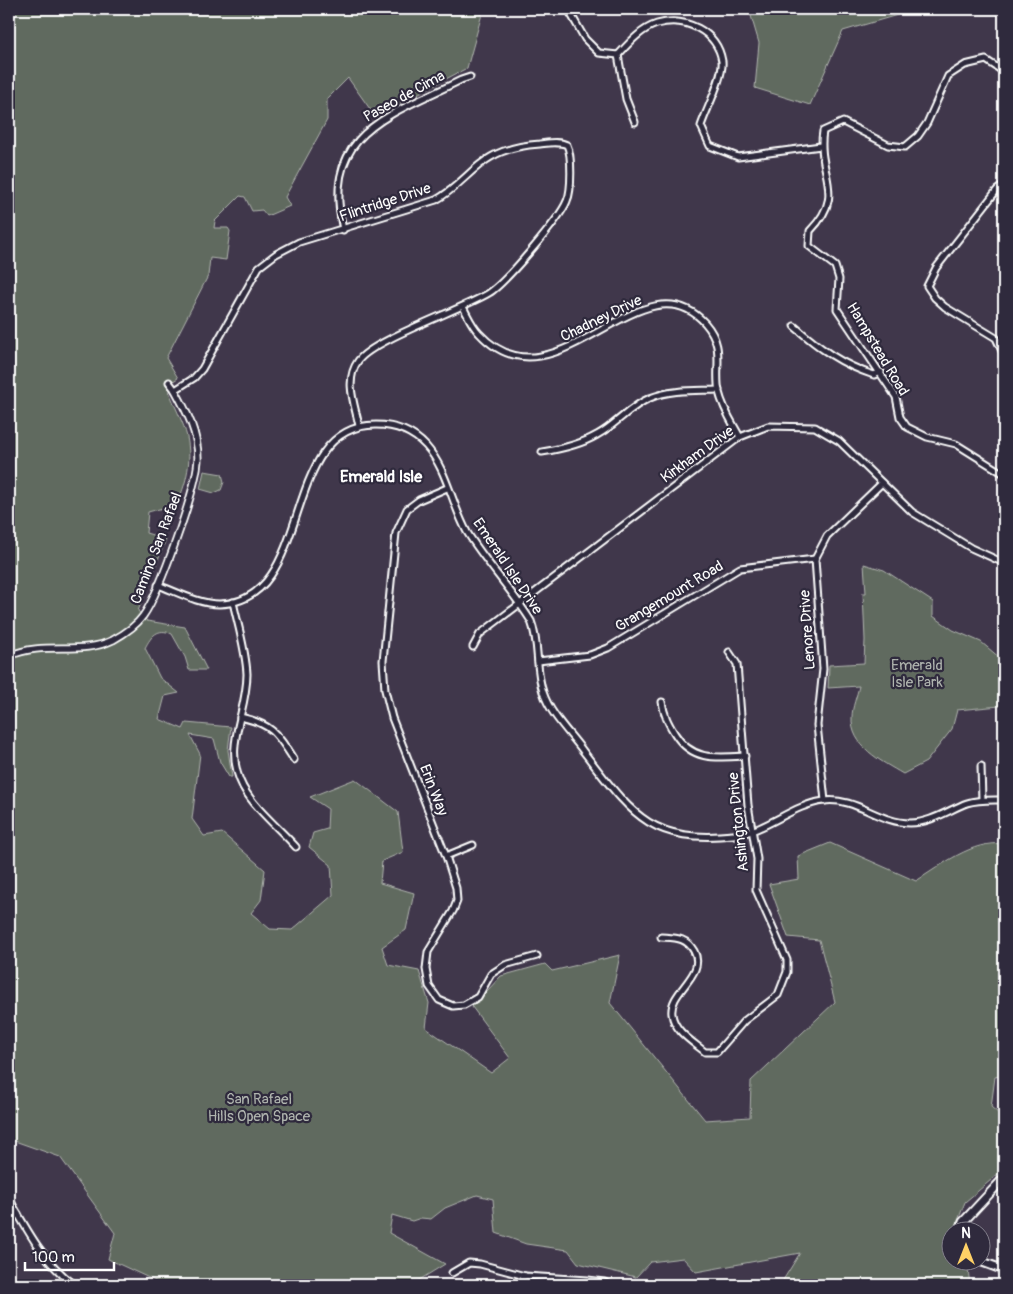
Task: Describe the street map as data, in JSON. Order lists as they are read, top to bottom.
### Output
{
  "streets": {
    "street": [
      "Paseo de Cima",
      "Flintridge Drive",
      "Chadney Drive",
      "Hampstead Road",
      "Kirkham Drive",
      "Camino San Rafael",
      "Emerald Isle Drive",
      "Grangemount Road",
      "Lenore Drive",
      "Erin Way",
      "Ashington Drive"
    ]
  },
  "crossings": [
    ["Paseo de Cima", "Flintridge Drive"],
    ["Flintridge Drive", "Chadney Drive"],
    ["Flintridge Drive", "Camino San Rafael"],
    ["Flintridge Drive", "Emerald Isle Drive"],
    ["Chadney Drive", "Kirkham Drive"],
    ["Kirkham Drive", "Emerald Isle Drive"],
    ["Camino San Rafael", "Emerald Isle Drive"],
    ["Emerald Isle Drive", "Grangemount Road"],
    ["Emerald Isle Drive", "Lenore Drive"],
    ["Emerald Isle Drive", "Erin Way"],
    ["Emerald Isle Drive", "Ashington Drive"],
    ["Grangemount Road", "Lenore Drive"]
  ],
  "districts": ["Emerald Isle"],
  "parks": ["Emerald Isle Park", "San Rafael Hills Open Space"],
  "scale_bar": "100 m",
  "north": "top"
}
